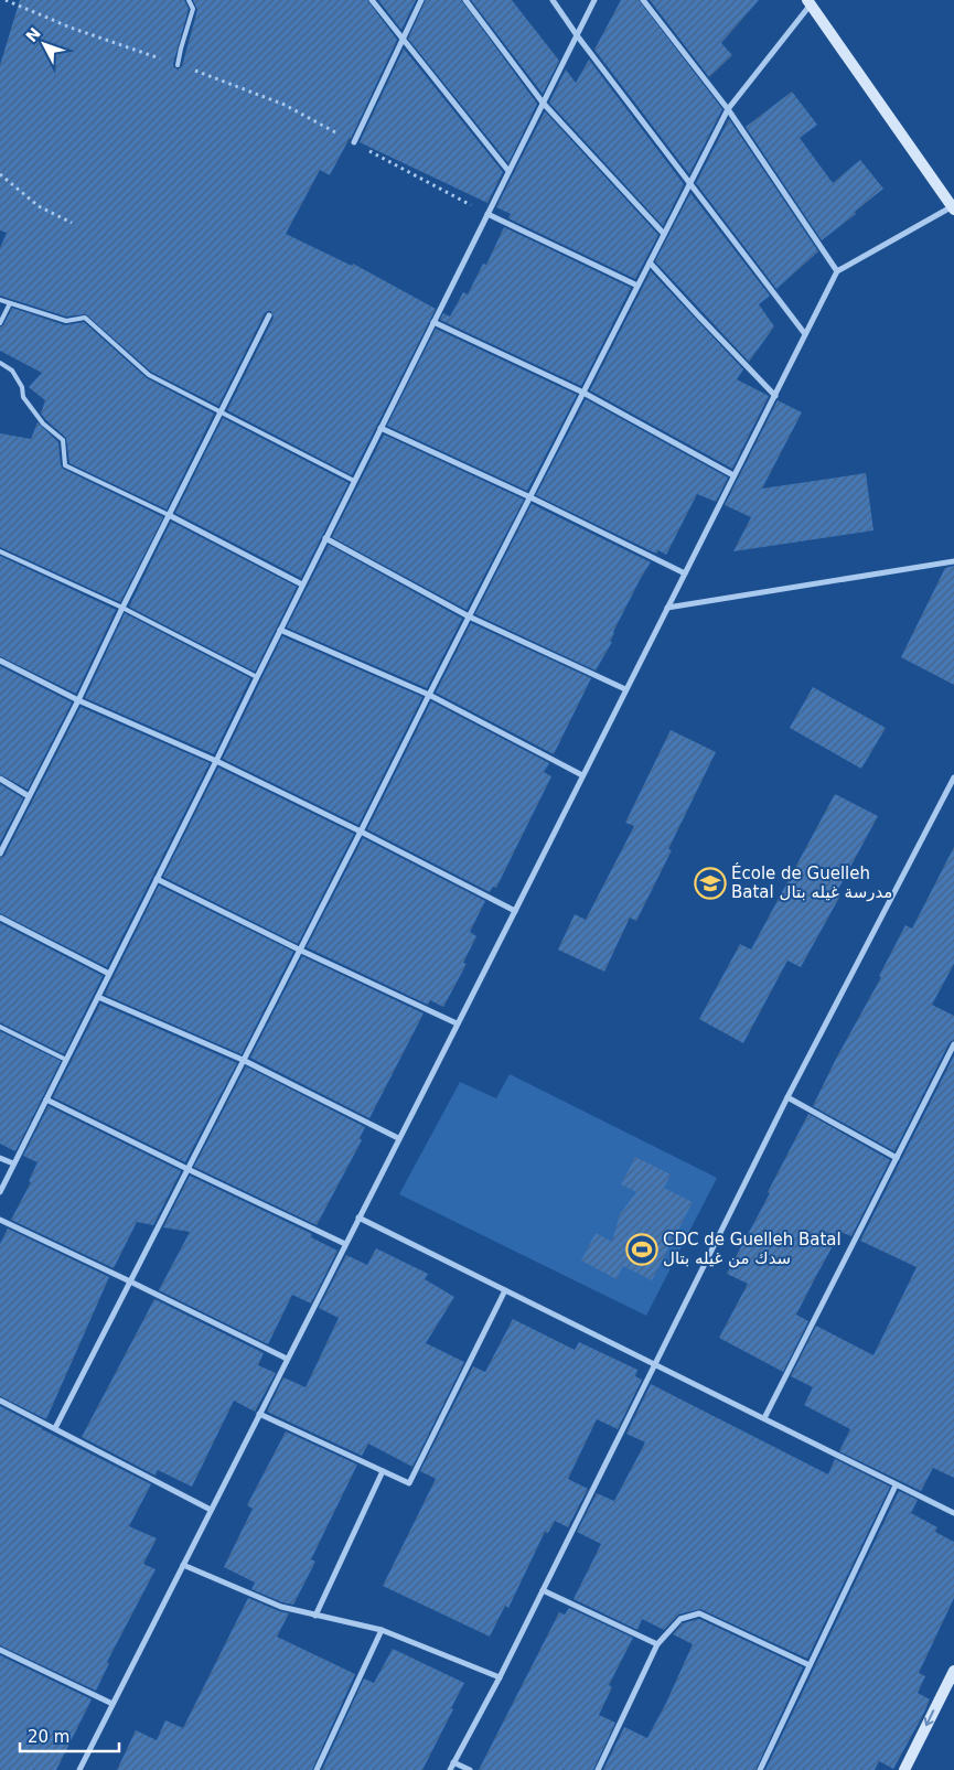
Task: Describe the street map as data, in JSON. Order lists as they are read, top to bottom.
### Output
{
  "places": {
    "school or university": ["École de Guelleh Batal مدرسة غيله بتال"],
    "sports": ["CDC de Guelleh Batal سدك من غيله بتال"]
  },
  "scale_bar": "20 m",
  "north": "top left"
}
